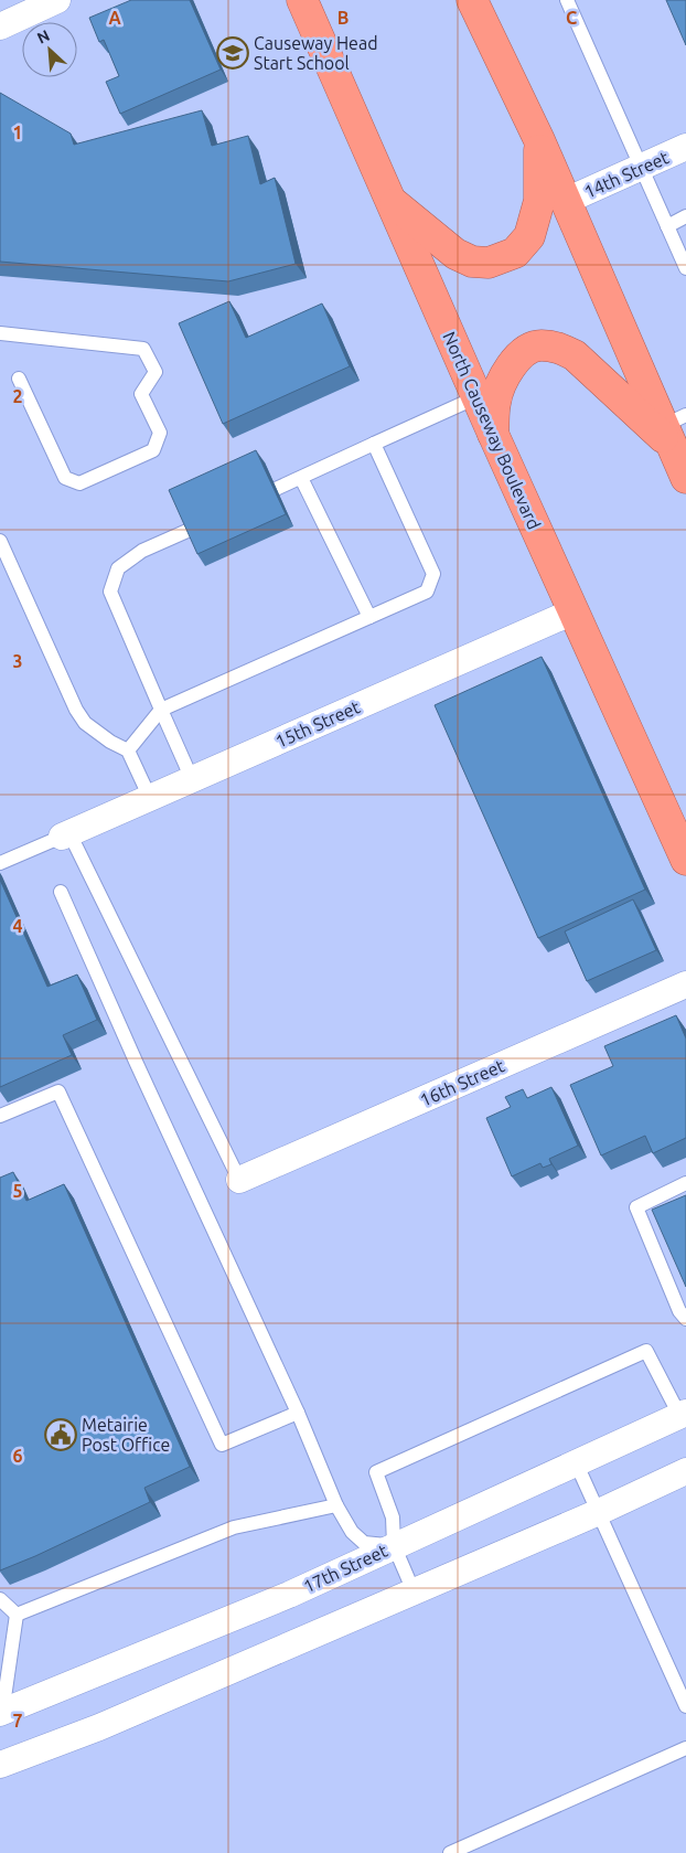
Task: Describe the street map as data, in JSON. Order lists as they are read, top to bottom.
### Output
{
  "streets": {
    "highway": ["North Causeway Boulevard"],
    "street": [
      "14th Street",
      "15th Street",
      "16th Street",
      "17th Street"
    ]
  },
  "crossings": [
    ["North Causeway Boulevard", "15th Street"]
  ],
  "places": {
    "school or university": ["Causeway Head Start School"],
    "public building": ["Metairie Post Office"]
  },
  "north": "top left",
  "grid": {
    "columns": ["A", "B", "C"],
    "rows": [
      "1",
      "2",
      "3",
      "4",
      "5",
      "6",
      "7"
    ]
  }
}
